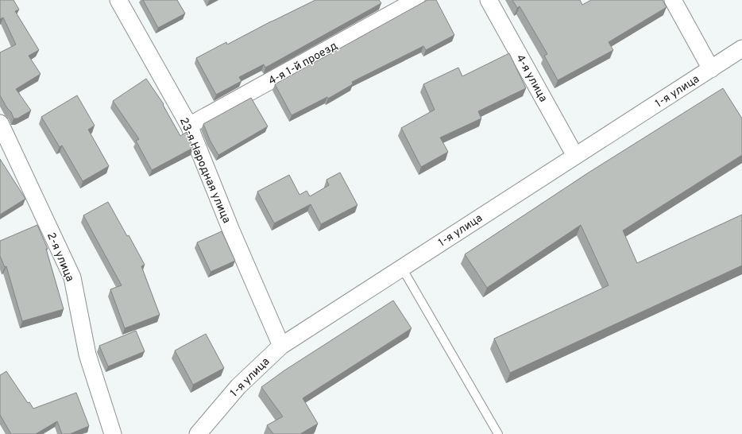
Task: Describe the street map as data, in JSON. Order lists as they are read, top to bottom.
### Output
{
  "streets": {
    "street": [
      "4-я 1-й проезд",
      "4-я улица",
      "1-я улица",
      "23-я Народная улица",
      "2-я улица"
    ]
  },
  "crossings": [
    ["4-я 1-й проезд", "23-я Народная улица"],
    ["4-я улица", "1-я улица"],
    ["1-я улица", "23-я Народная улица"]
  ]
}
